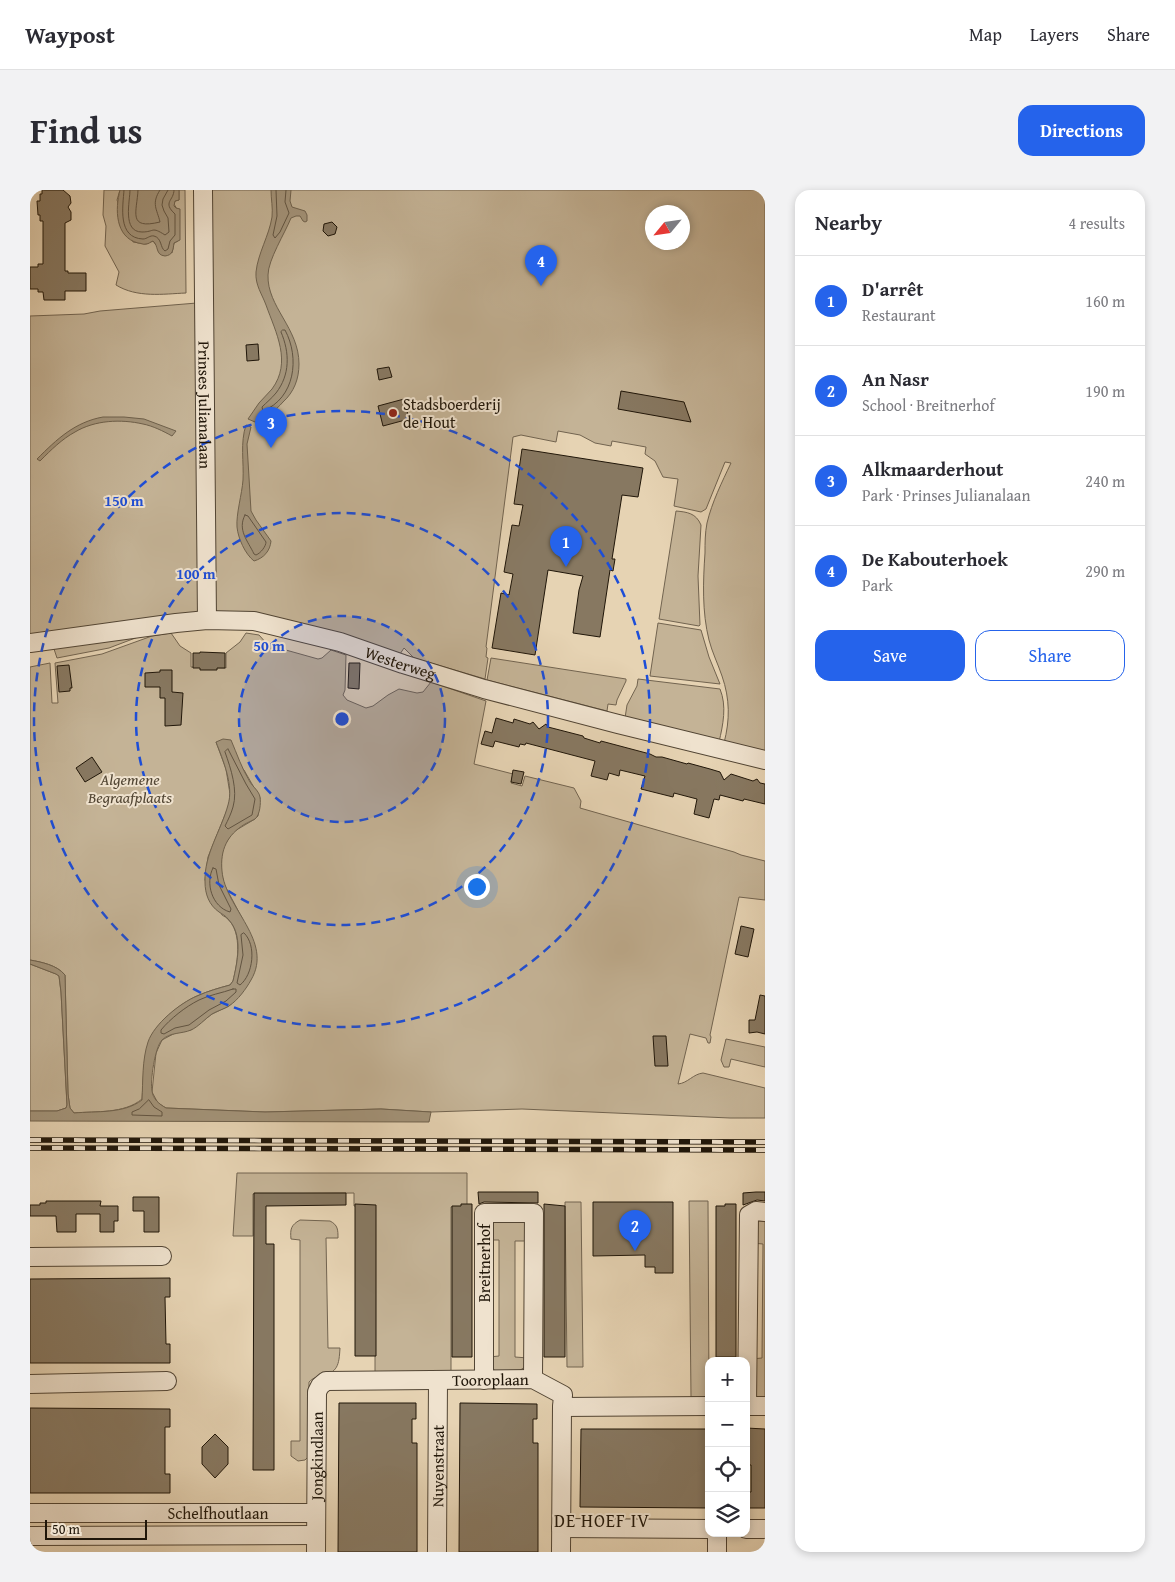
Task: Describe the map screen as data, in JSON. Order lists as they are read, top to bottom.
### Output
{
  "streets": {
    "street": [
      "Prinses Julianalaan",
      "Westerweg",
      "Breitnerhof",
      "Tooroplaan",
      "Jongkindlaan",
      "Nuyenstraat",
      "Schelfhoutlaan"
    ]
  },
  "crossings": [
    ["Prinses Julianalaan", "Westerweg"],
    ["Breitnerhof", "Tooroplaan"],
    ["Tooroplaan", "Jongkindlaan"],
    ["Tooroplaan", "Nuyenstraat"],
    ["Jongkindlaan", "Schelfhoutlaan"]
  ],
  "districts": ["DE HOEF IV"],
  "parks": ["Algemene Begraafplaats"],
  "places": ["Stadsboerderij de Hout"],
  "scale_bar": "50 m",
  "north": "bottom left",
  "page": {
    "header": "Waypost",
    "nav": ["Map", "Layers", "Share"],
    "title": "Find us",
    "buttons": [
      "Directions",
      ["Save", "Share"]
    ],
    "heading": ["Nearby", "4 results"],
    "pins": [
      "4",
      "3",
      "1",
      "2"
    ],
    "list": [
      {
        "mark": "1",
        "name": "D'arrêt",
        "note": "Restaurant",
        "value": "160 m"
      },
      {
        "mark": "2",
        "name": "An Nasr",
        "note": "School · Breitnerhof",
        "value": "190 m"
      },
      {
        "mark": "3",
        "name": "Alkmaarderhout",
        "note": "Park · Prinses Julianalaan",
        "value": "240 m"
      },
      {
        "mark": "4",
        "name": "De Kabouterhoek",
        "note": "Park",
        "value": "290 m"
      }
    ],
    "map_buttons": ["+", "−"],
    "scale": "50 m"
  },
  "rings": ["150 m", "100 m", "50 m"]
}
